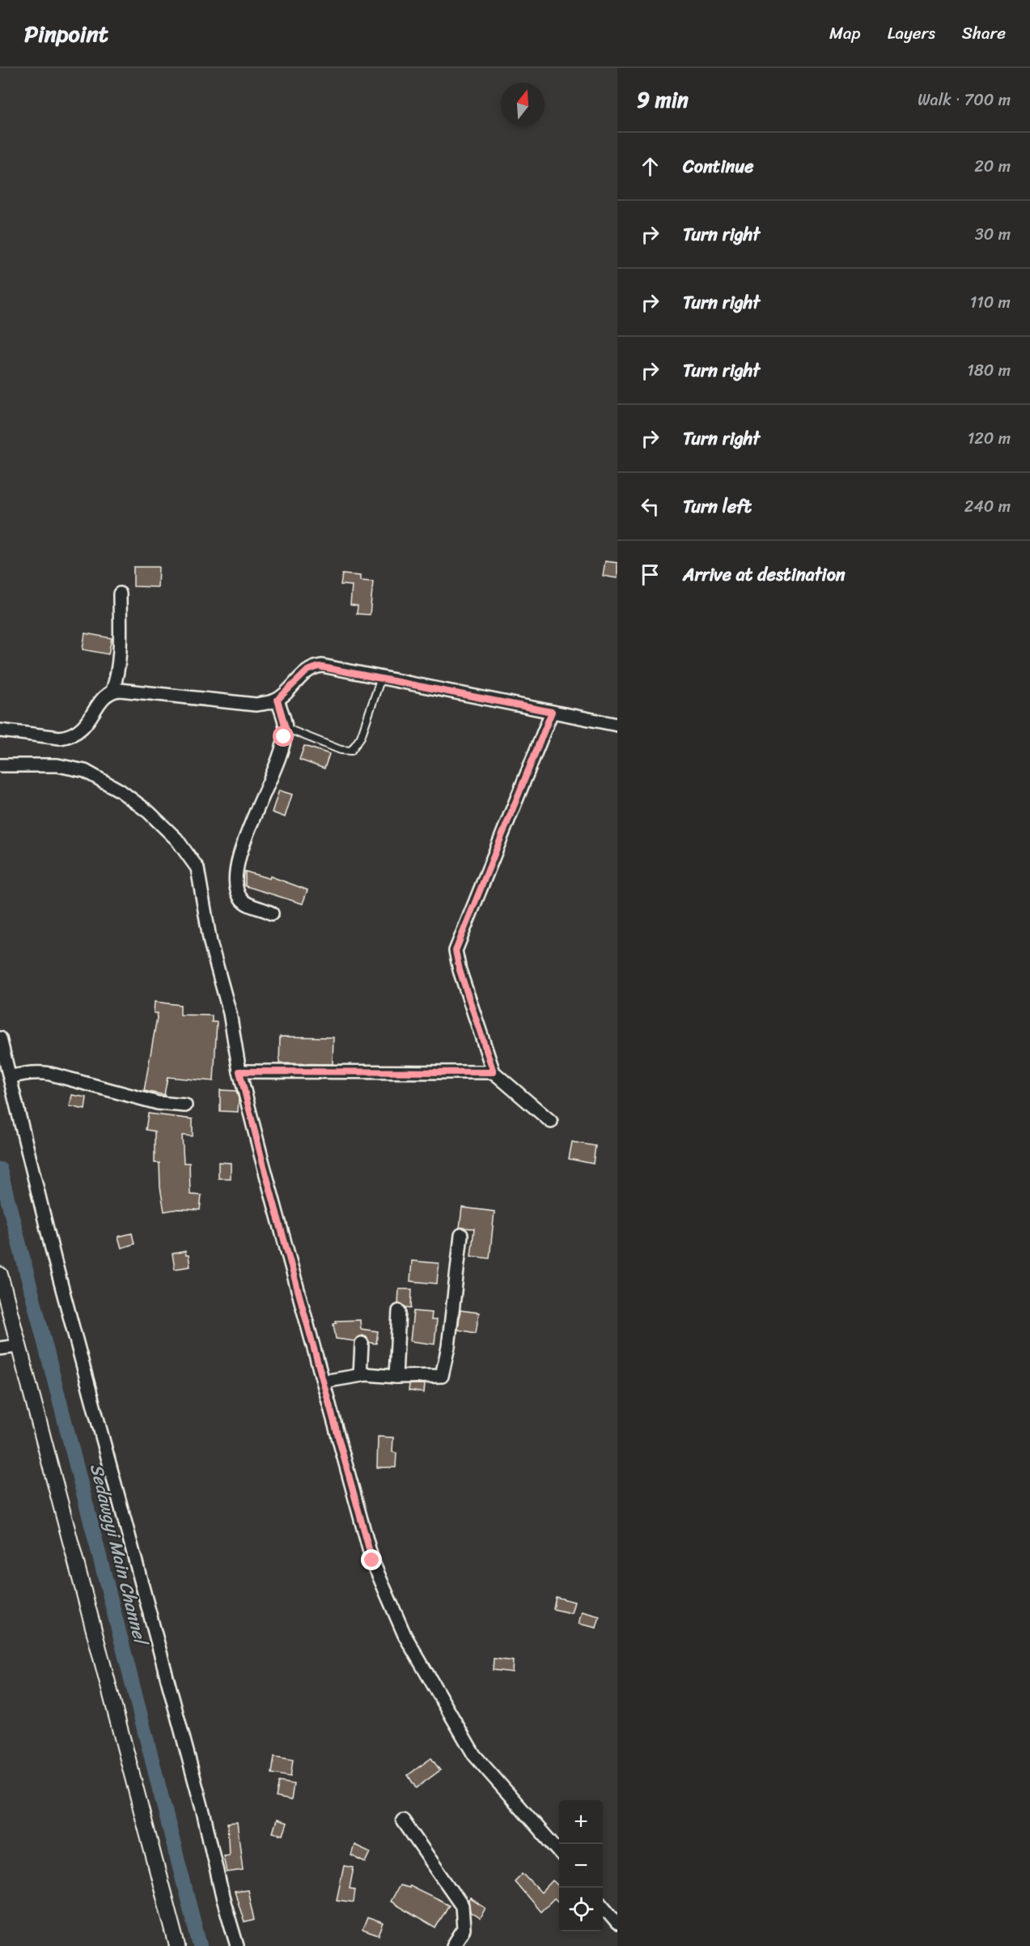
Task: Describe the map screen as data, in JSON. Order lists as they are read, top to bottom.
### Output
{
  "water": ["Sedawgyi Main Channel"],
  "north": "top",
  "page": {
    "header": "Pinpoint",
    "nav": ["Map", "Layers", "Share"],
    "heading": ["9 min", "Walk · 700 m"],
    "list": [
      ["Continue", "20 m"],
      ["Turn right", "30 m"],
      ["Turn right", "110 m"],
      ["Turn right", "180 m"],
      ["Turn right", "120 m"],
      ["Turn left", "240 m"],
      "Arrive at destination"
    ],
    "map_buttons": ["+", "−"]
  }
}
